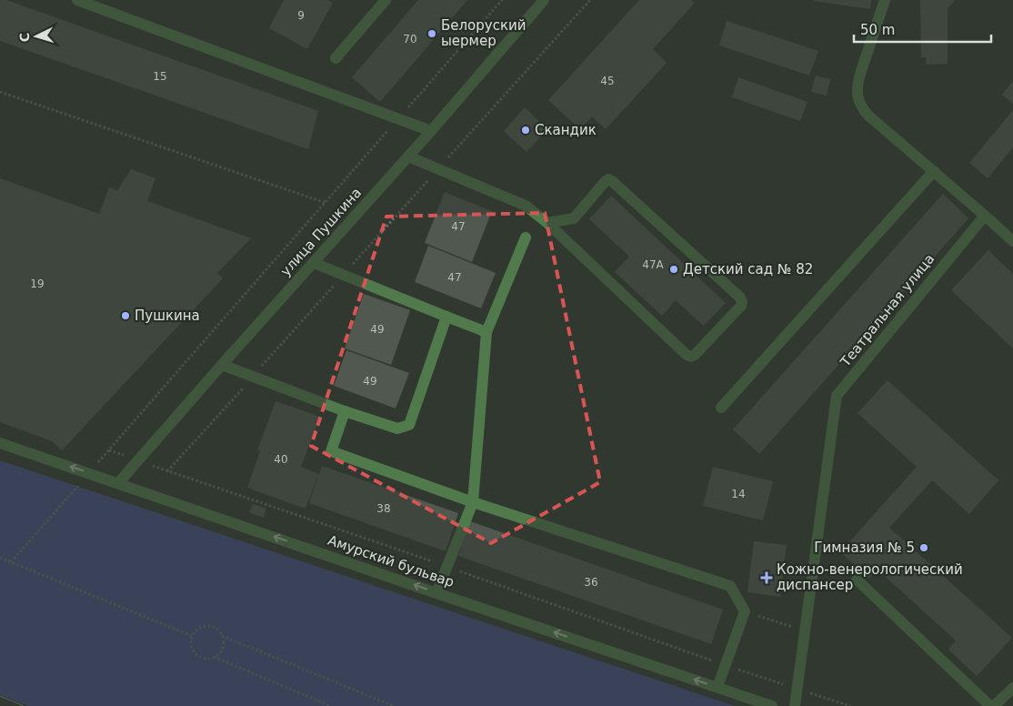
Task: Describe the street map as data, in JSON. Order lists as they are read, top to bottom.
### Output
{
  "streets": {
    "street": ["улица Пушкина", "Театральная улица", "Амурский бульвар"]
  },
  "crossings": [
    ["улица Пушкина", "Амурский бульвар"]
  ],
  "places": {
    "other": [
      "Белоруский ыермер",
      "Скандик",
      "Детский сад № 82",
      "Пушкина",
      "Гимназия № 5"
    ],
    "health": ["Кожно-венерологический диспансер"]
  },
  "house_numbers": [
    "9",
    "70",
    "15",
    "45",
    "47",
    "47А",
    "47",
    "19",
    "49",
    "49",
    "40",
    "14",
    "38",
    "36"
  ],
  "scale_bar": "50 m",
  "north": "left"
}
